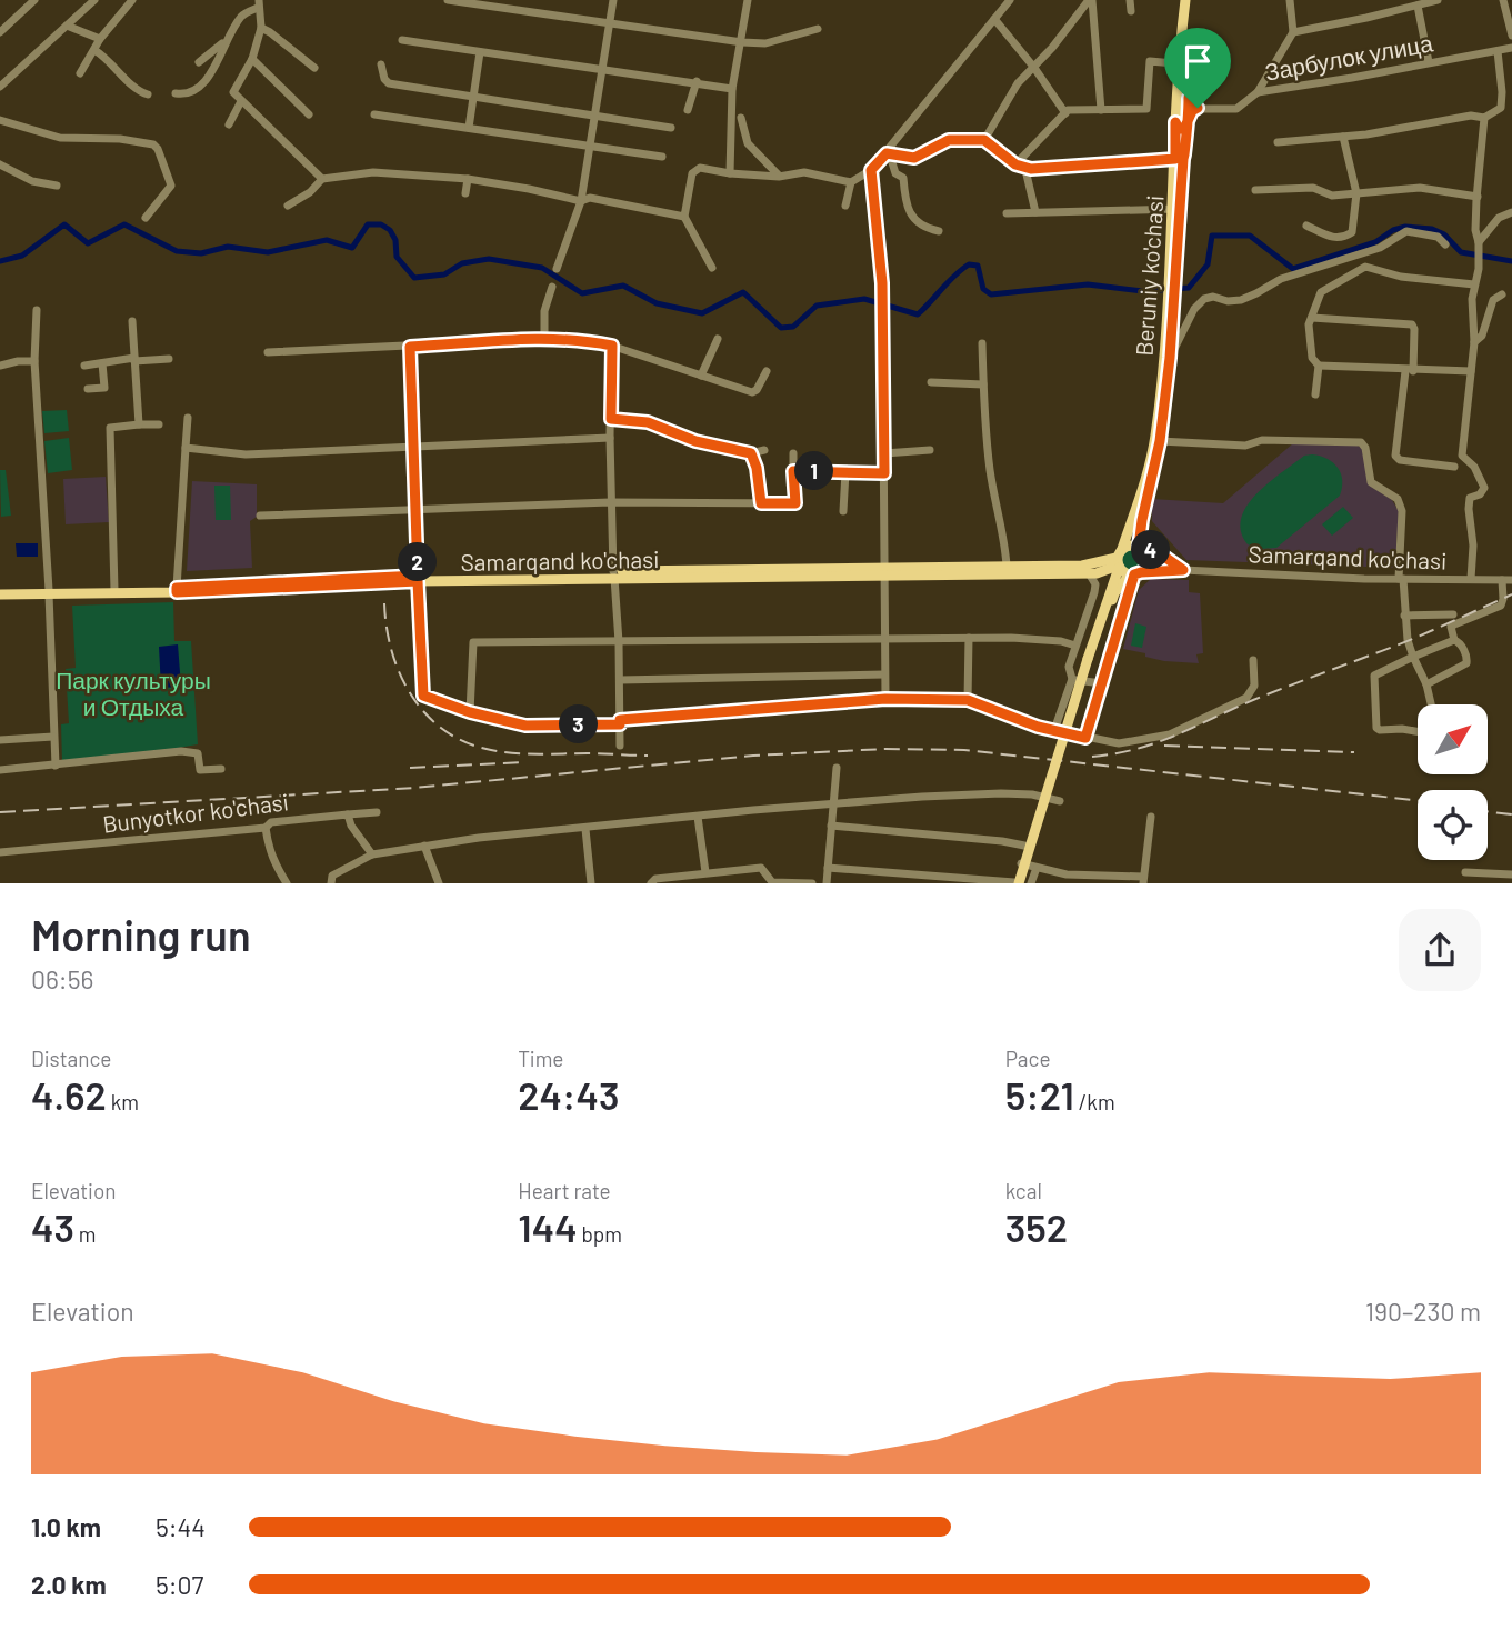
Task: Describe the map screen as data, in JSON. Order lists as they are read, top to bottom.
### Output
{
  "streets": {
    "main road": ["Beruniy ko'chasi", "Samarqand ko'chasi"],
    "street": ["Зарбулок улица", "Bunyotkor ko'chasi"]
  },
  "crossings": [
    ["Beruniy ko'chasi", "Samarqand ko'chasi"]
  ],
  "parks": ["Парк культуры и Отдыха"],
  "north": "top right",
  "page": {
    "pins": [
      "1",
      "4",
      "2",
      "3"
    ],
    "heading": ["Morning run", "06:56"],
    "stats": [
      ["Distance", "4.62 km"],
      ["Time", "24:43"],
      ["Pace", "5:21 /km"],
      ["Elevation", "43 m"],
      ["Heart rate", "144 bpm"],
      ["kcal", "352"]
    ],
    "chart": ["Elevation", "190–230 m"],
    "list": [
      {
        "name": "1.0 km",
        "note": "5:44"
      },
      {
        "name": "2.0 km",
        "note": "5:07"
      }
    ]
  }
}
